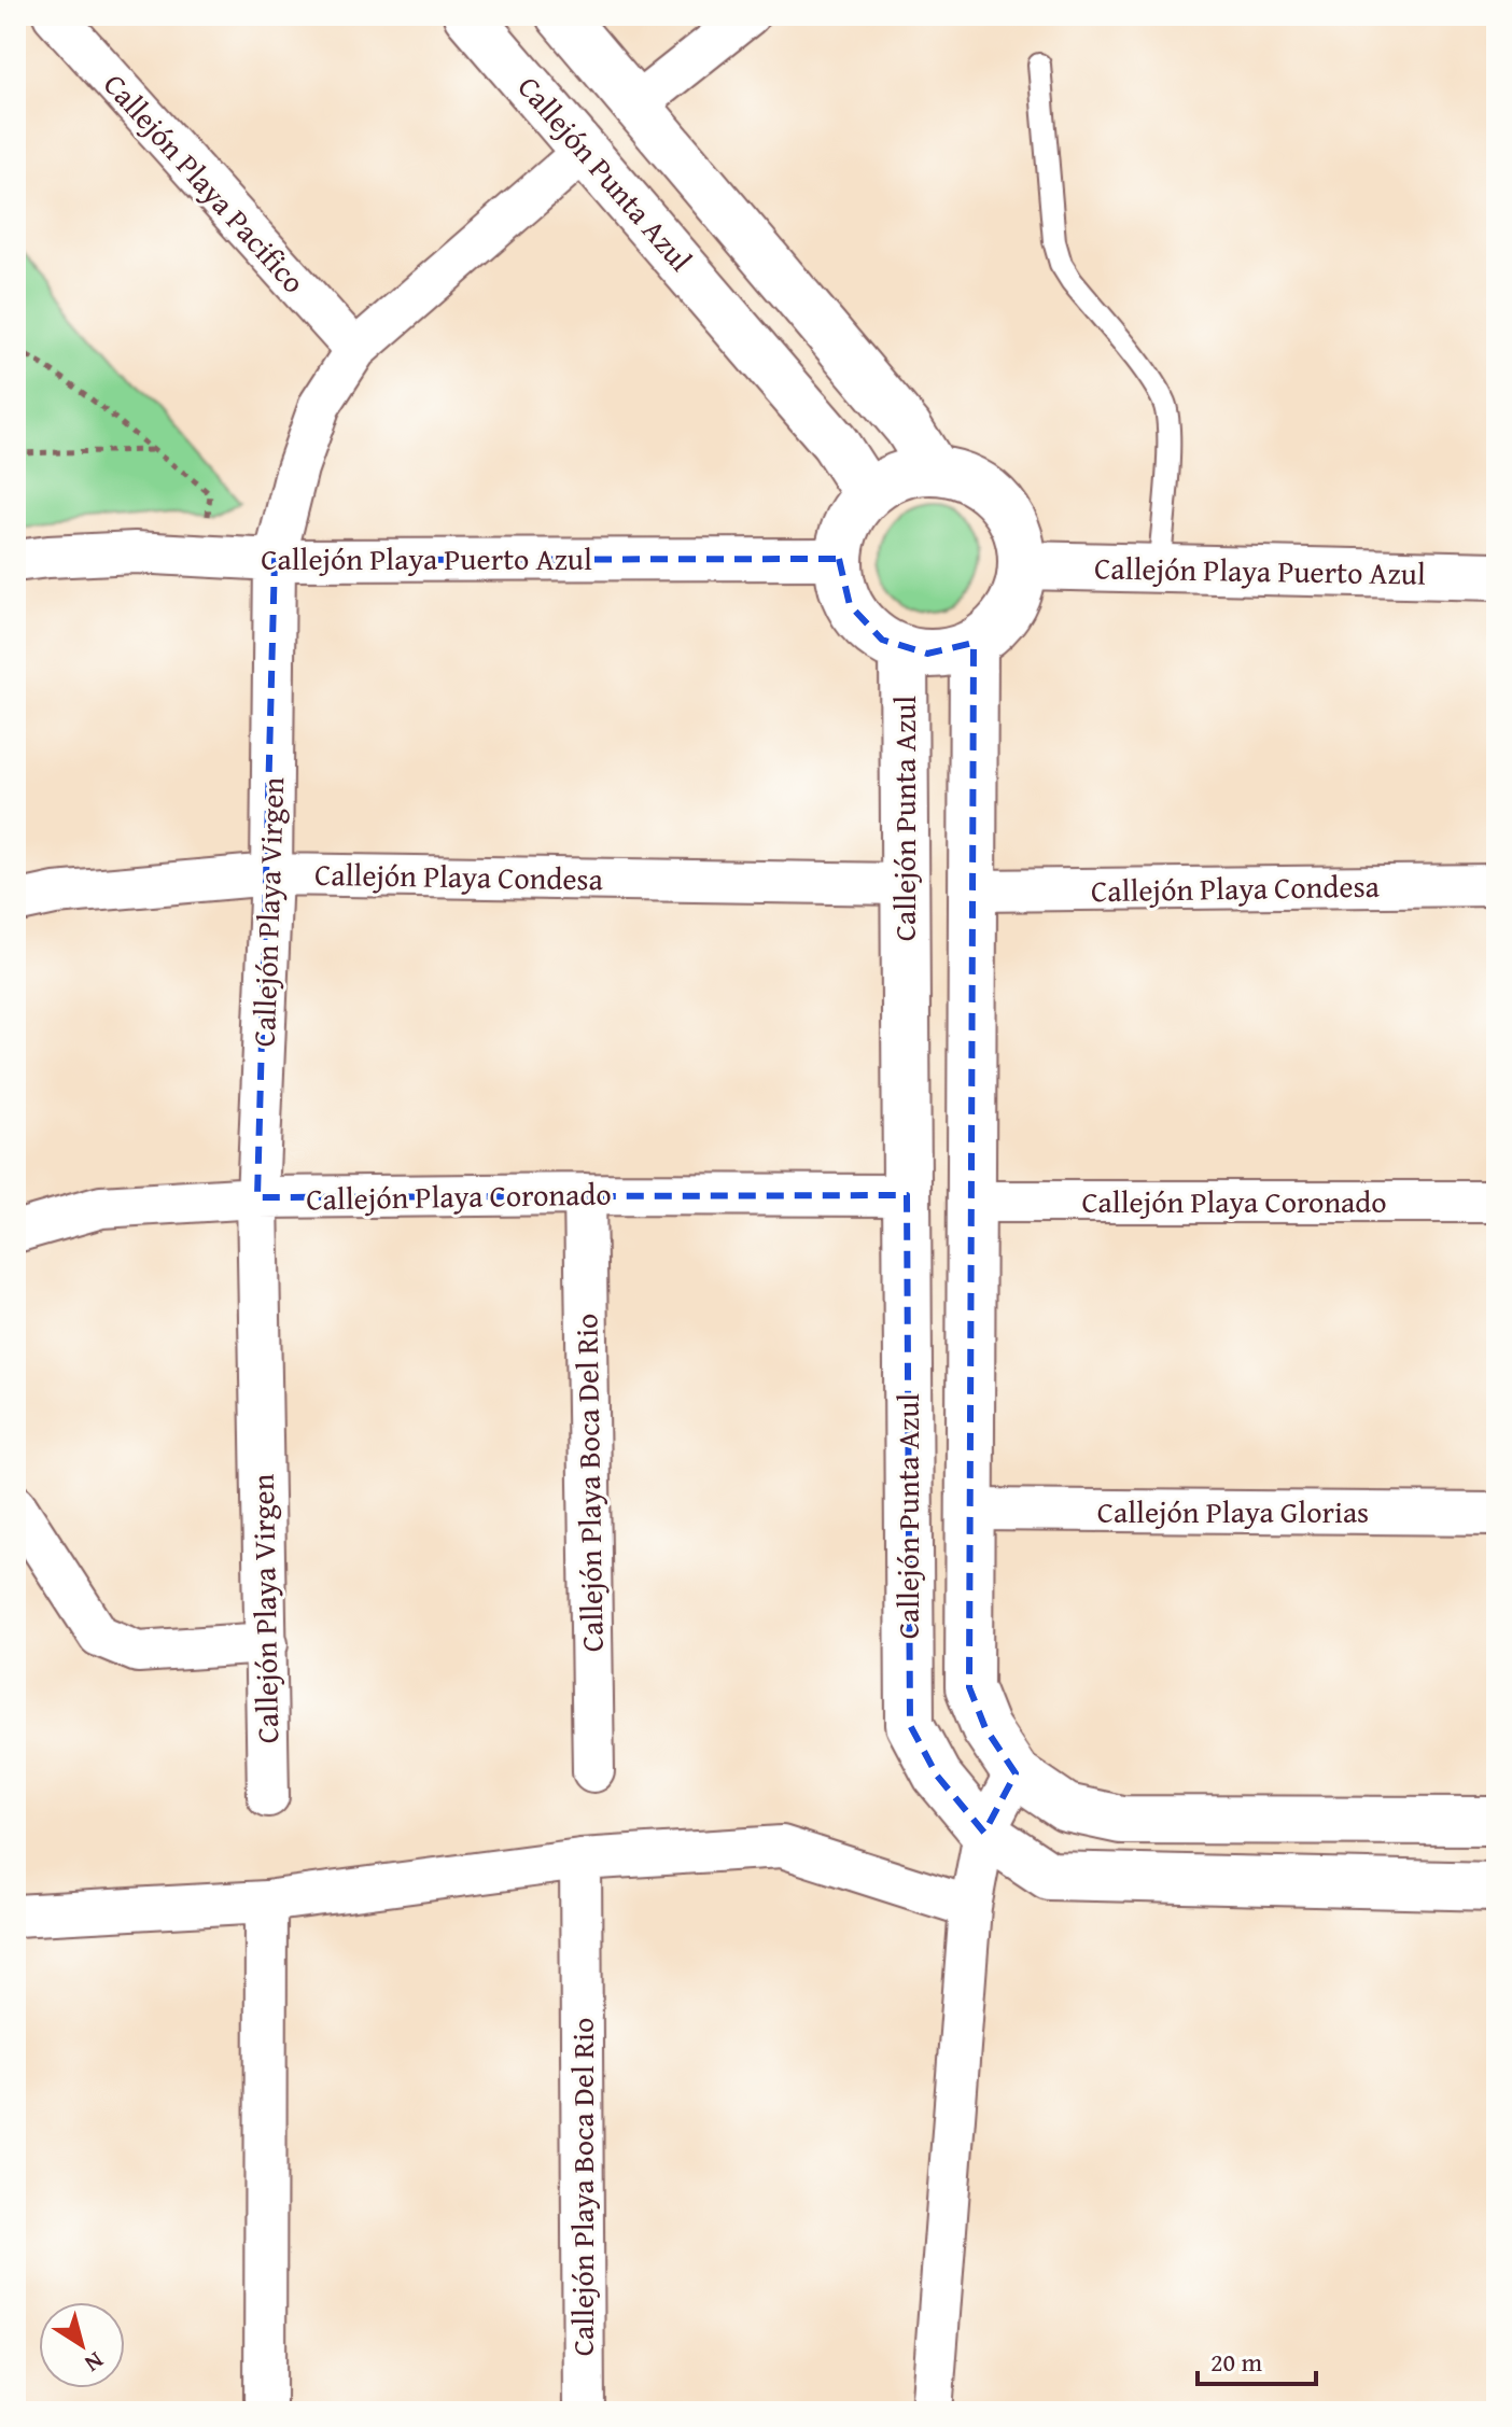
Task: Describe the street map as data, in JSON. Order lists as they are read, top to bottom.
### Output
{
  "streets": {
    "street": [
      "Callejón Punta Azul",
      "Callejón Playa Pacifico",
      "Callejón Playa Puerto Azul",
      "Callejón Playa Condesa",
      "Callejón Playa Virgen",
      "Callejón Playa Coronado",
      "Callejón Playa Boca Del Rio",
      "Callejón Playa Glorias"
    ]
  },
  "crossings": [
    ["Callejón Punta Azul", "Callejón Playa Puerto Azul"],
    ["Callejón Punta Azul", "Callejón Playa Condesa"],
    ["Callejón Punta Azul", "Callejón Playa Virgen"],
    ["Callejón Punta Azul", "Callejón Playa Coronado"],
    ["Callejón Punta Azul", "Callejón Playa Glorias"],
    ["Callejón Playa Pacifico", "Callejón Playa Virgen"],
    ["Callejón Playa Puerto Azul", "Callejón Playa Virgen"],
    ["Callejón Playa Condesa", "Callejón Playa Virgen"],
    ["Callejón Playa Virgen", "Callejón Playa Coronado"],
    ["Callejón Playa Coronado", "Callejón Playa Boca Del Rio"]
  ],
  "scale_bar": "20 m",
  "north": "bottom right"
}
